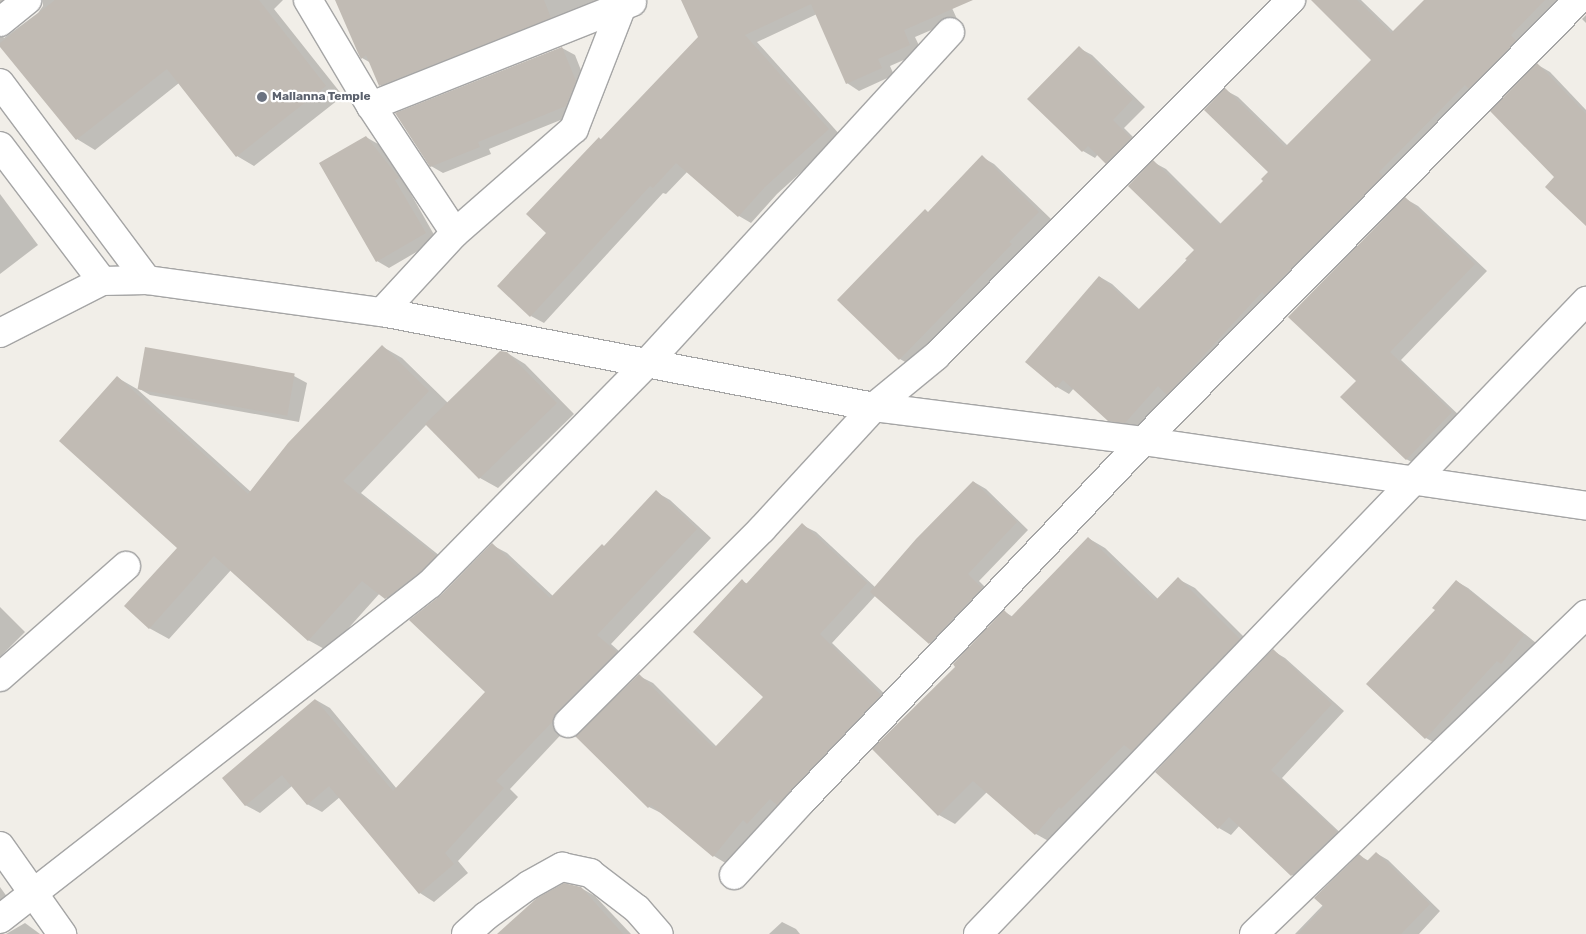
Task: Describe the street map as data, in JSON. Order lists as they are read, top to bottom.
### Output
{
  "places": ["Mallanna Temple"]
}
